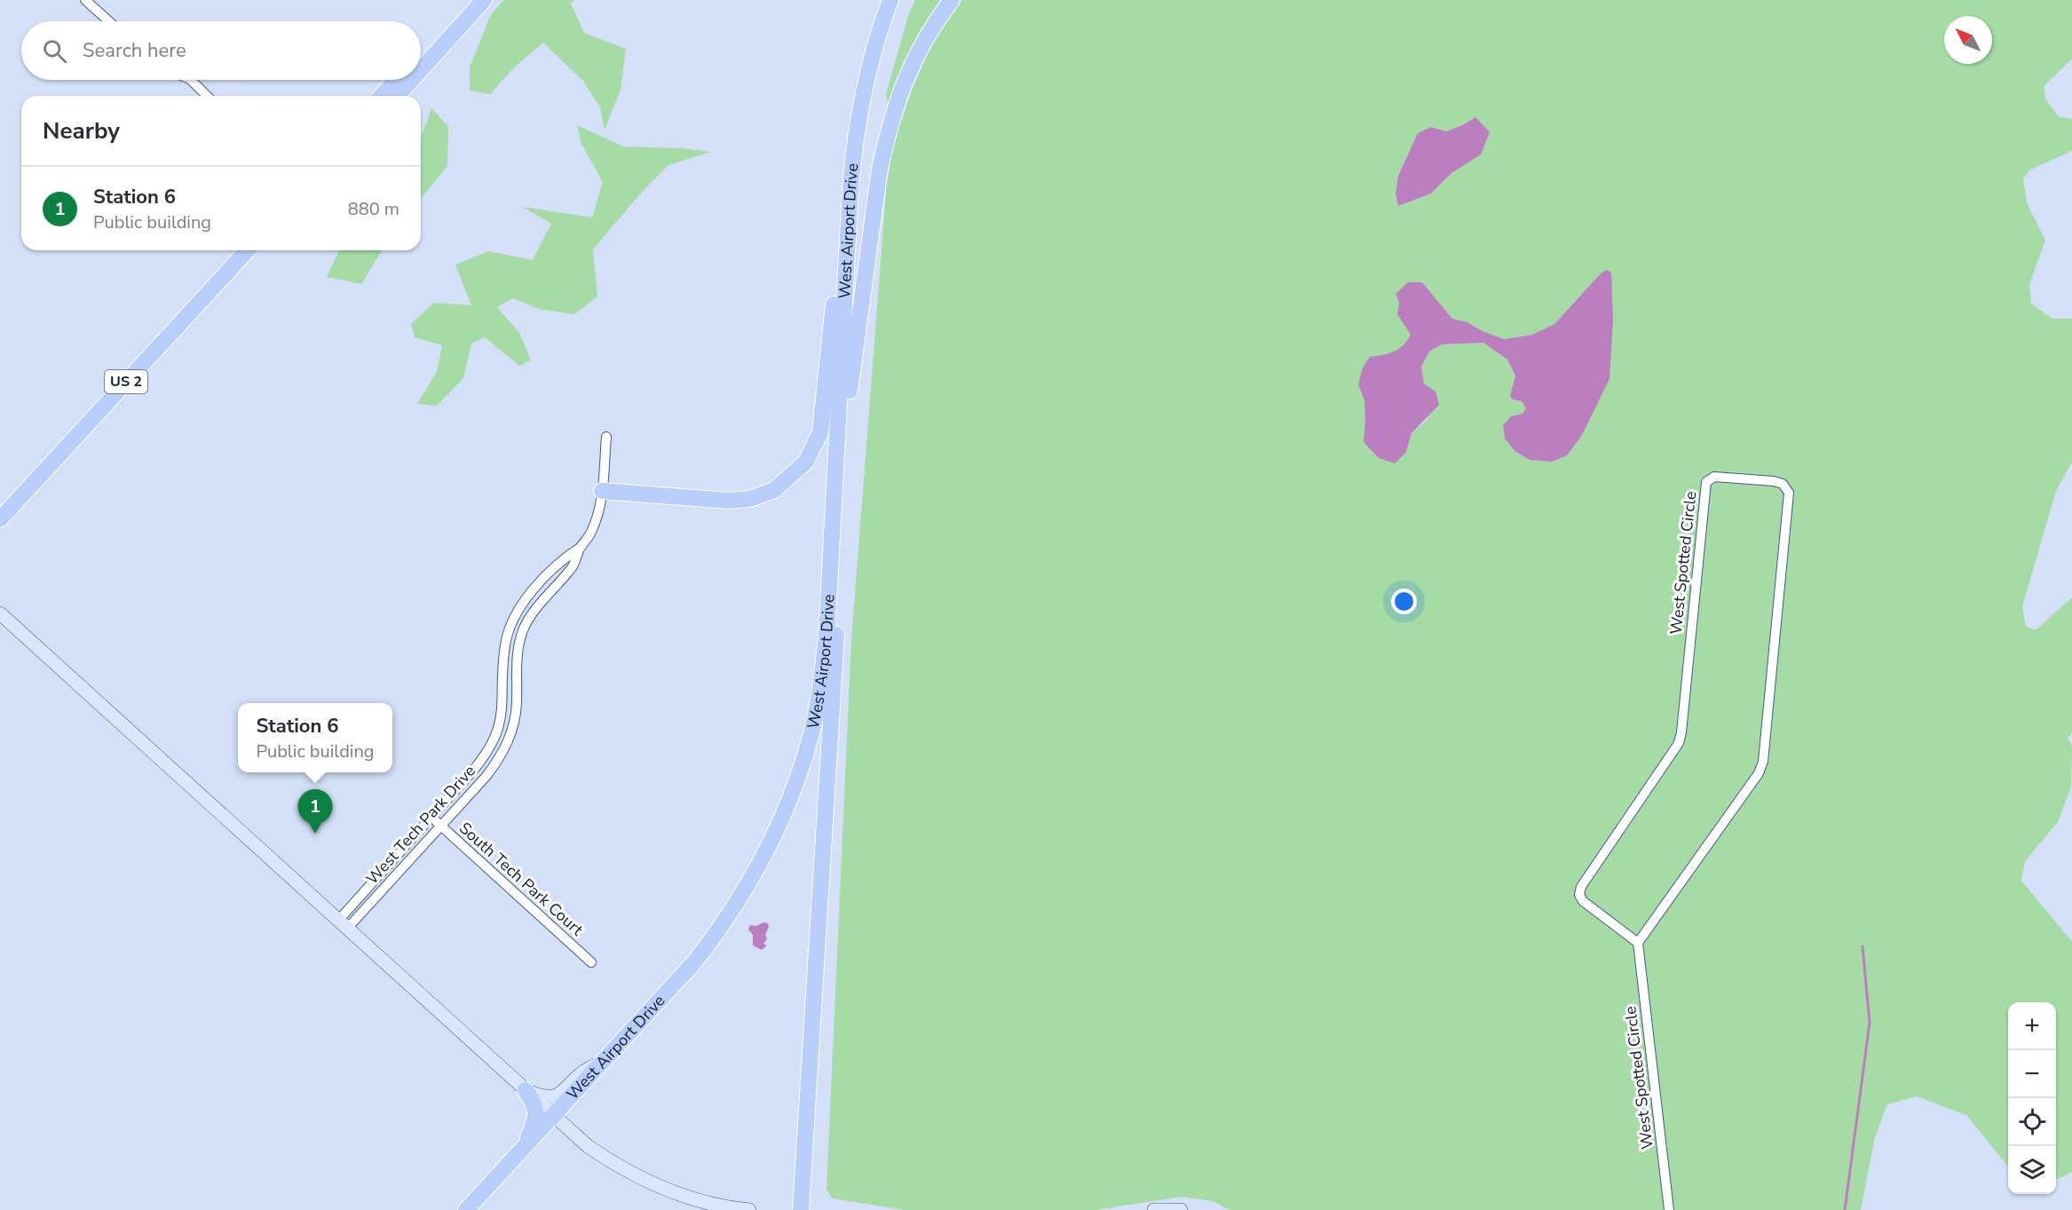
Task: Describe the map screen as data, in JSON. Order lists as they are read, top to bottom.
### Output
{
  "streets": {
    "main road": ["West Airport Drive", "US 2"],
    "street": ["West Spotted Circle", "West Tech Park Drive", "South Tech Park Court"]
  },
  "crossings": [
    ["West Tech Park Drive", "South Tech Park Court"]
  ],
  "north": "top left",
  "page": {
    "search": "Search here",
    "heading": "Nearby",
    "list": [
      {
        "mark": "1",
        "name": "Station 6",
        "note": "Public building",
        "value": "880 m"
      }
    ],
    "popup": ["Station 6", "Public building"],
    "pins": "1",
    "map_buttons": ["+", "−"]
  }
}
